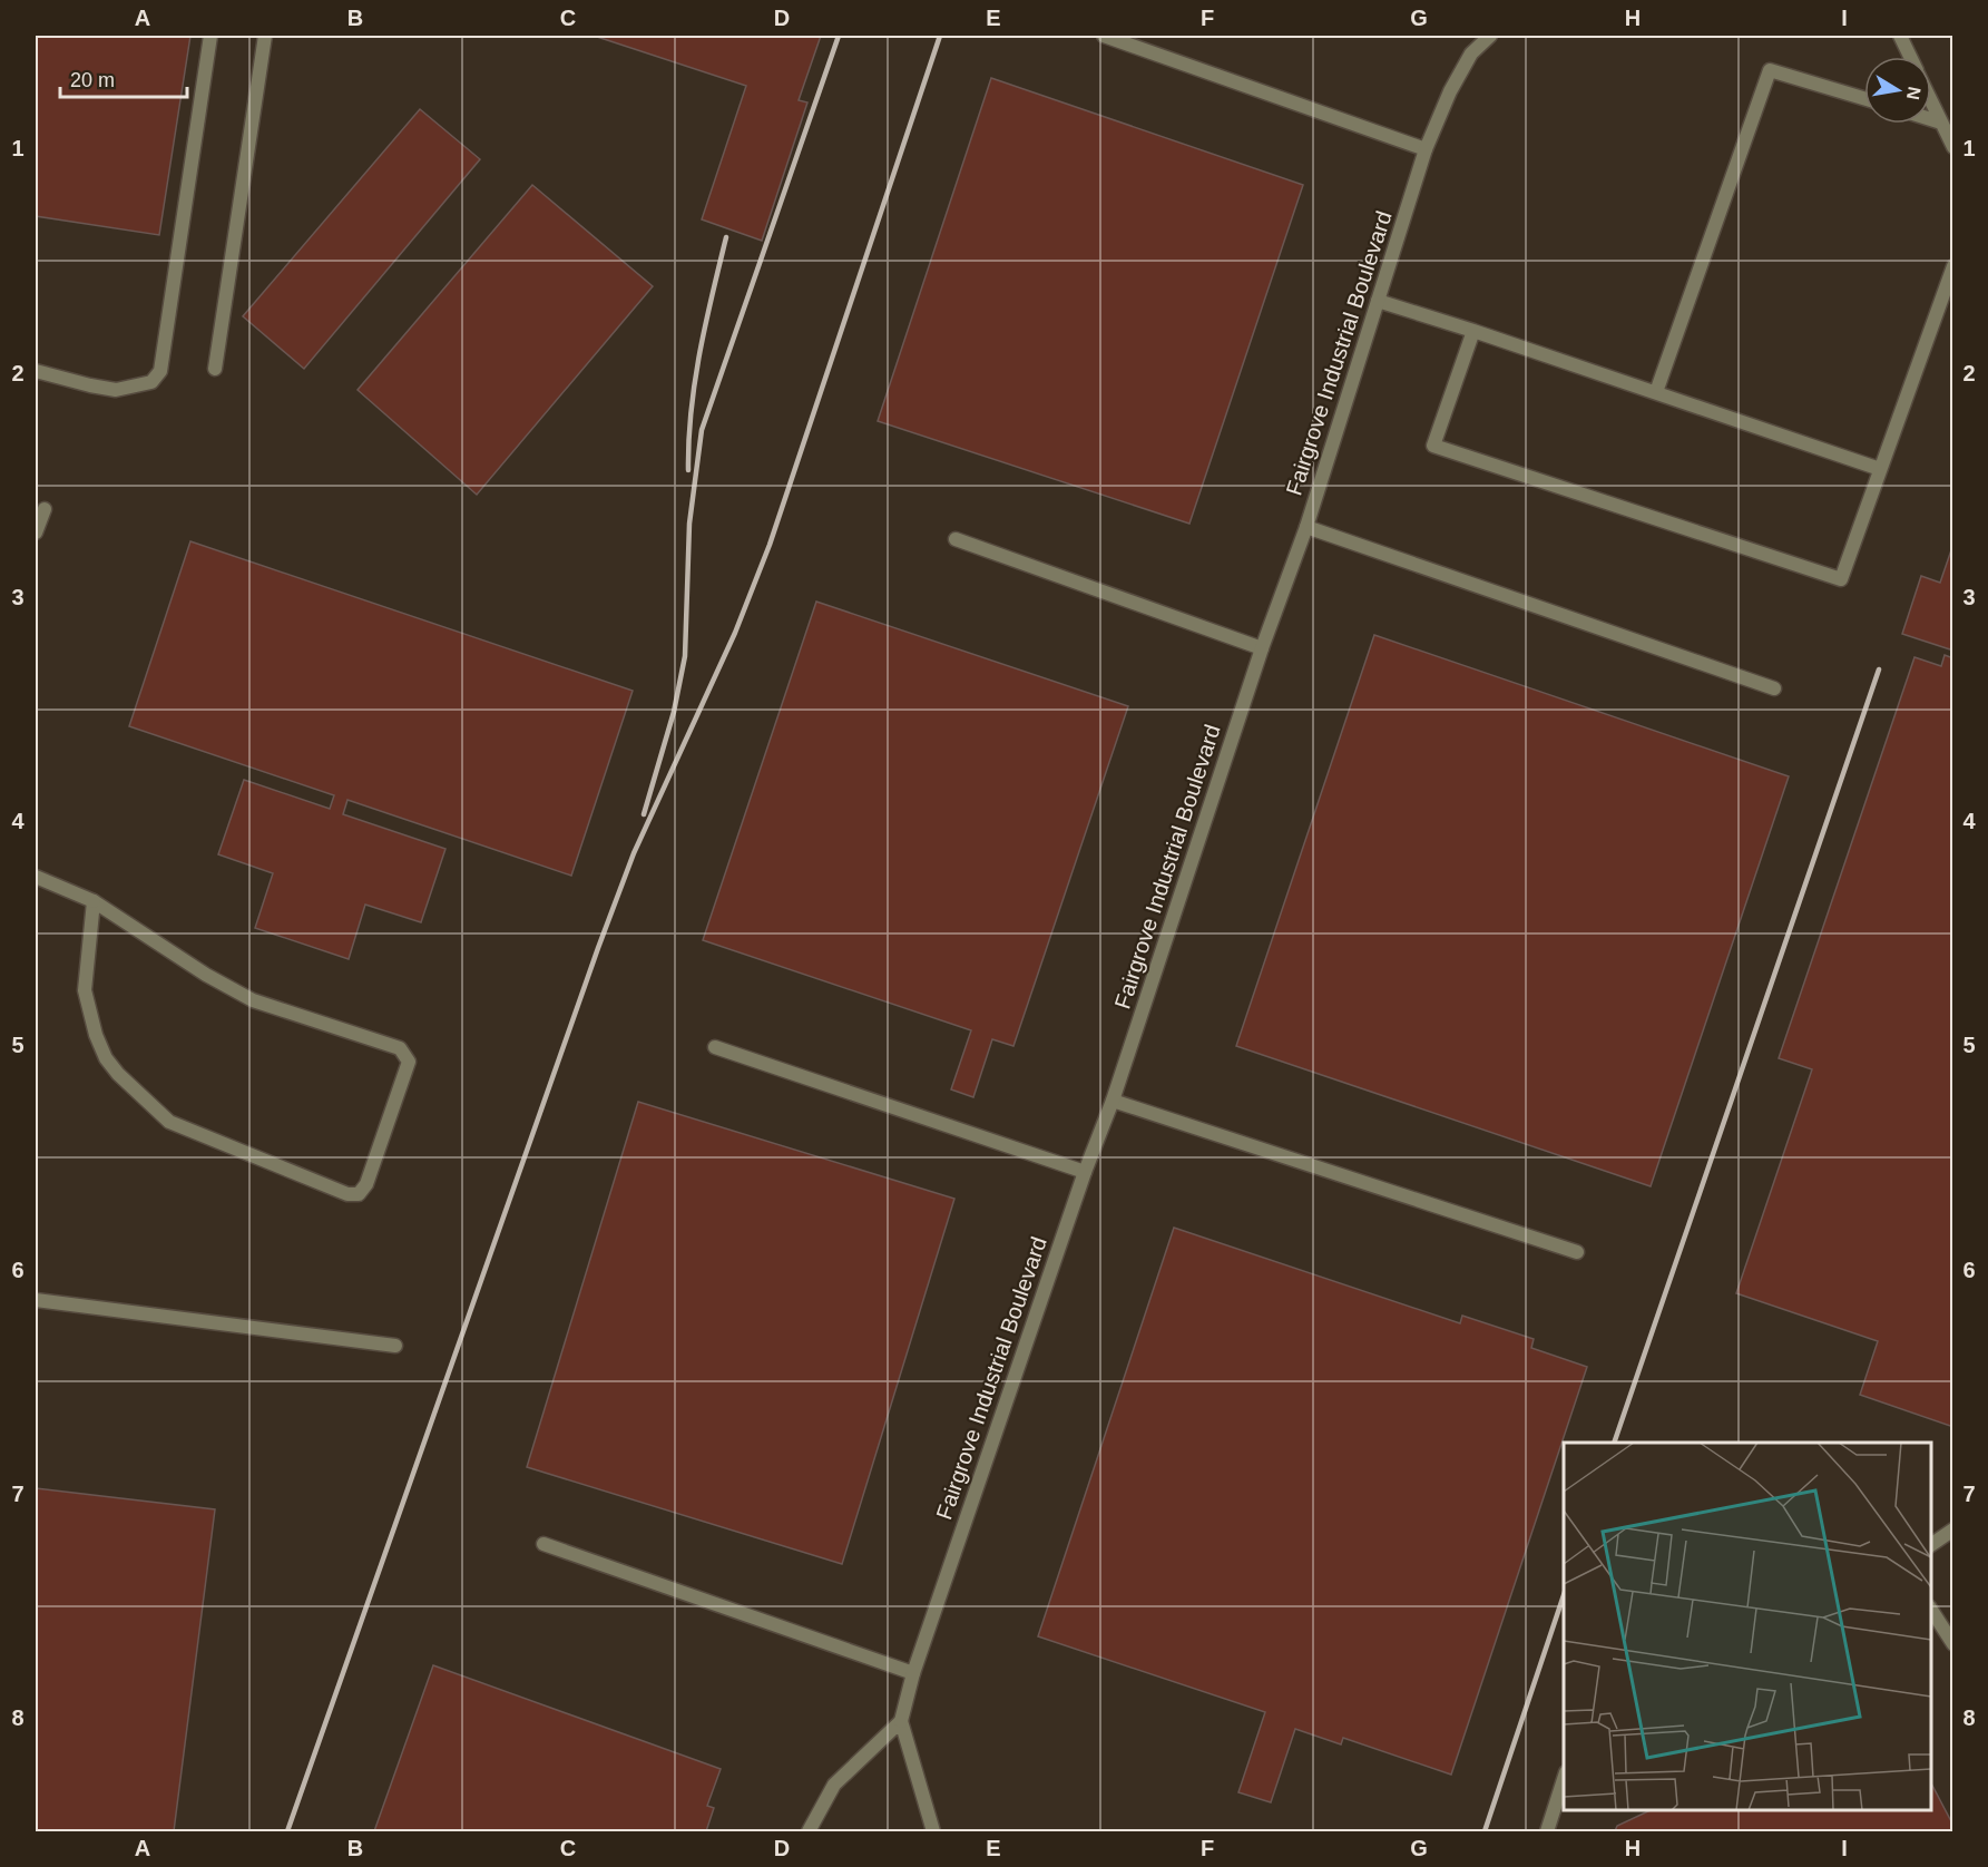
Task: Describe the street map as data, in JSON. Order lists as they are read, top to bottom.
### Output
{
  "streets": {
    "street": ["Fairgrove Industrial Boulevard"]
  },
  "scale_bar": "20 m",
  "north": "right",
  "grid": {
    "columns": [
      "A",
      "B",
      "C",
      "D",
      "E",
      "F",
      "G",
      "H",
      "I"
    ],
    "rows": [
      "1",
      "2",
      "3",
      "4",
      "5",
      "6",
      "7",
      "8"
    ]
  }
}
